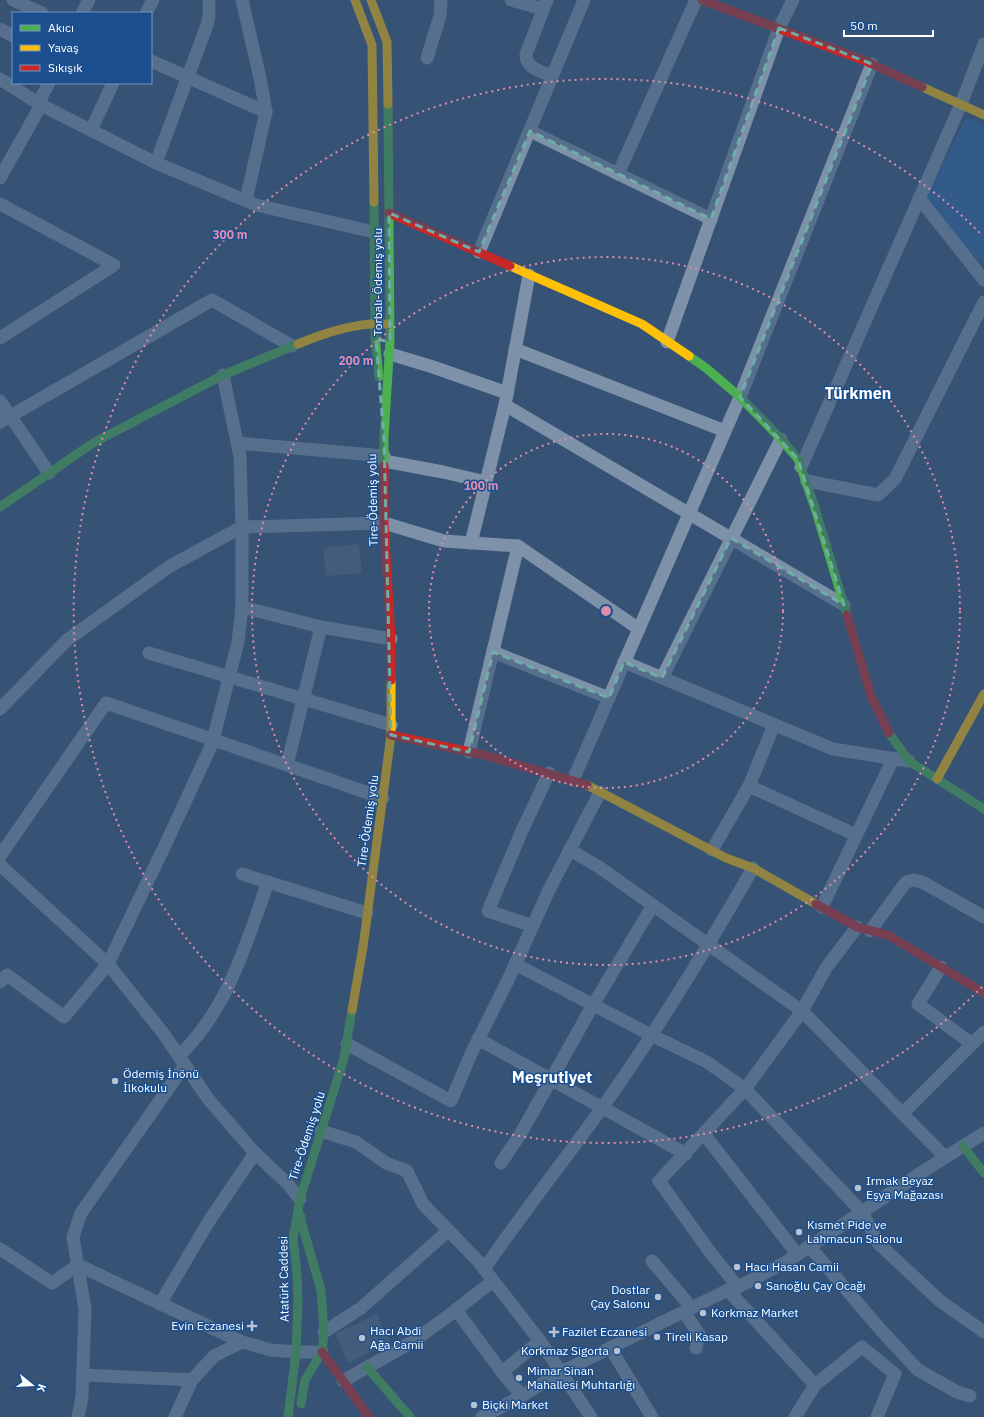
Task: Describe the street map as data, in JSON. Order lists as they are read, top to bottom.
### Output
{
  "streets": {
    "street": ["Torbalı-Ödemiş yolu", "Tire-Ödemiş yolu", "Atatürk Caddesi"]
  },
  "crossings": [
    ["Torbalı-Ödemiş yolu", "Tire-Ödemiş yolu"],
    ["Tire-Ödemiş yolu", "Atatürk Caddesi"]
  ],
  "districts": ["Türkmen", "Meşrutiyet"],
  "places": {
    "other": [
      "Ödemiş İnönü İlkokulu",
      "Irmak Beyaz Eşya Mağazası",
      "Kısmet Pide ve Lahmacun Salonu",
      "Hacı Hasan Camii",
      "Sarıoğlu Çay Ocağı",
      "Dostlar Çay Salonu",
      "Korkmaz Market",
      "Tireli Kasap",
      "Hacı Abdi Ağa Camii",
      "Korkmaz Sigorta",
      "Mimar Sinan Mahallesi Muhtarlığı",
      "Biçki Market"
    ],
    "health": ["Evin Eczanesi", "Fazilet Eczanesi"]
  },
  "legend": ["Akıcı", "Yavaş", "Sıkışık"],
  "scale_bar": "50 m",
  "north": "right",
  "rings": ["300 m", "200 m", "100 m"]
}
